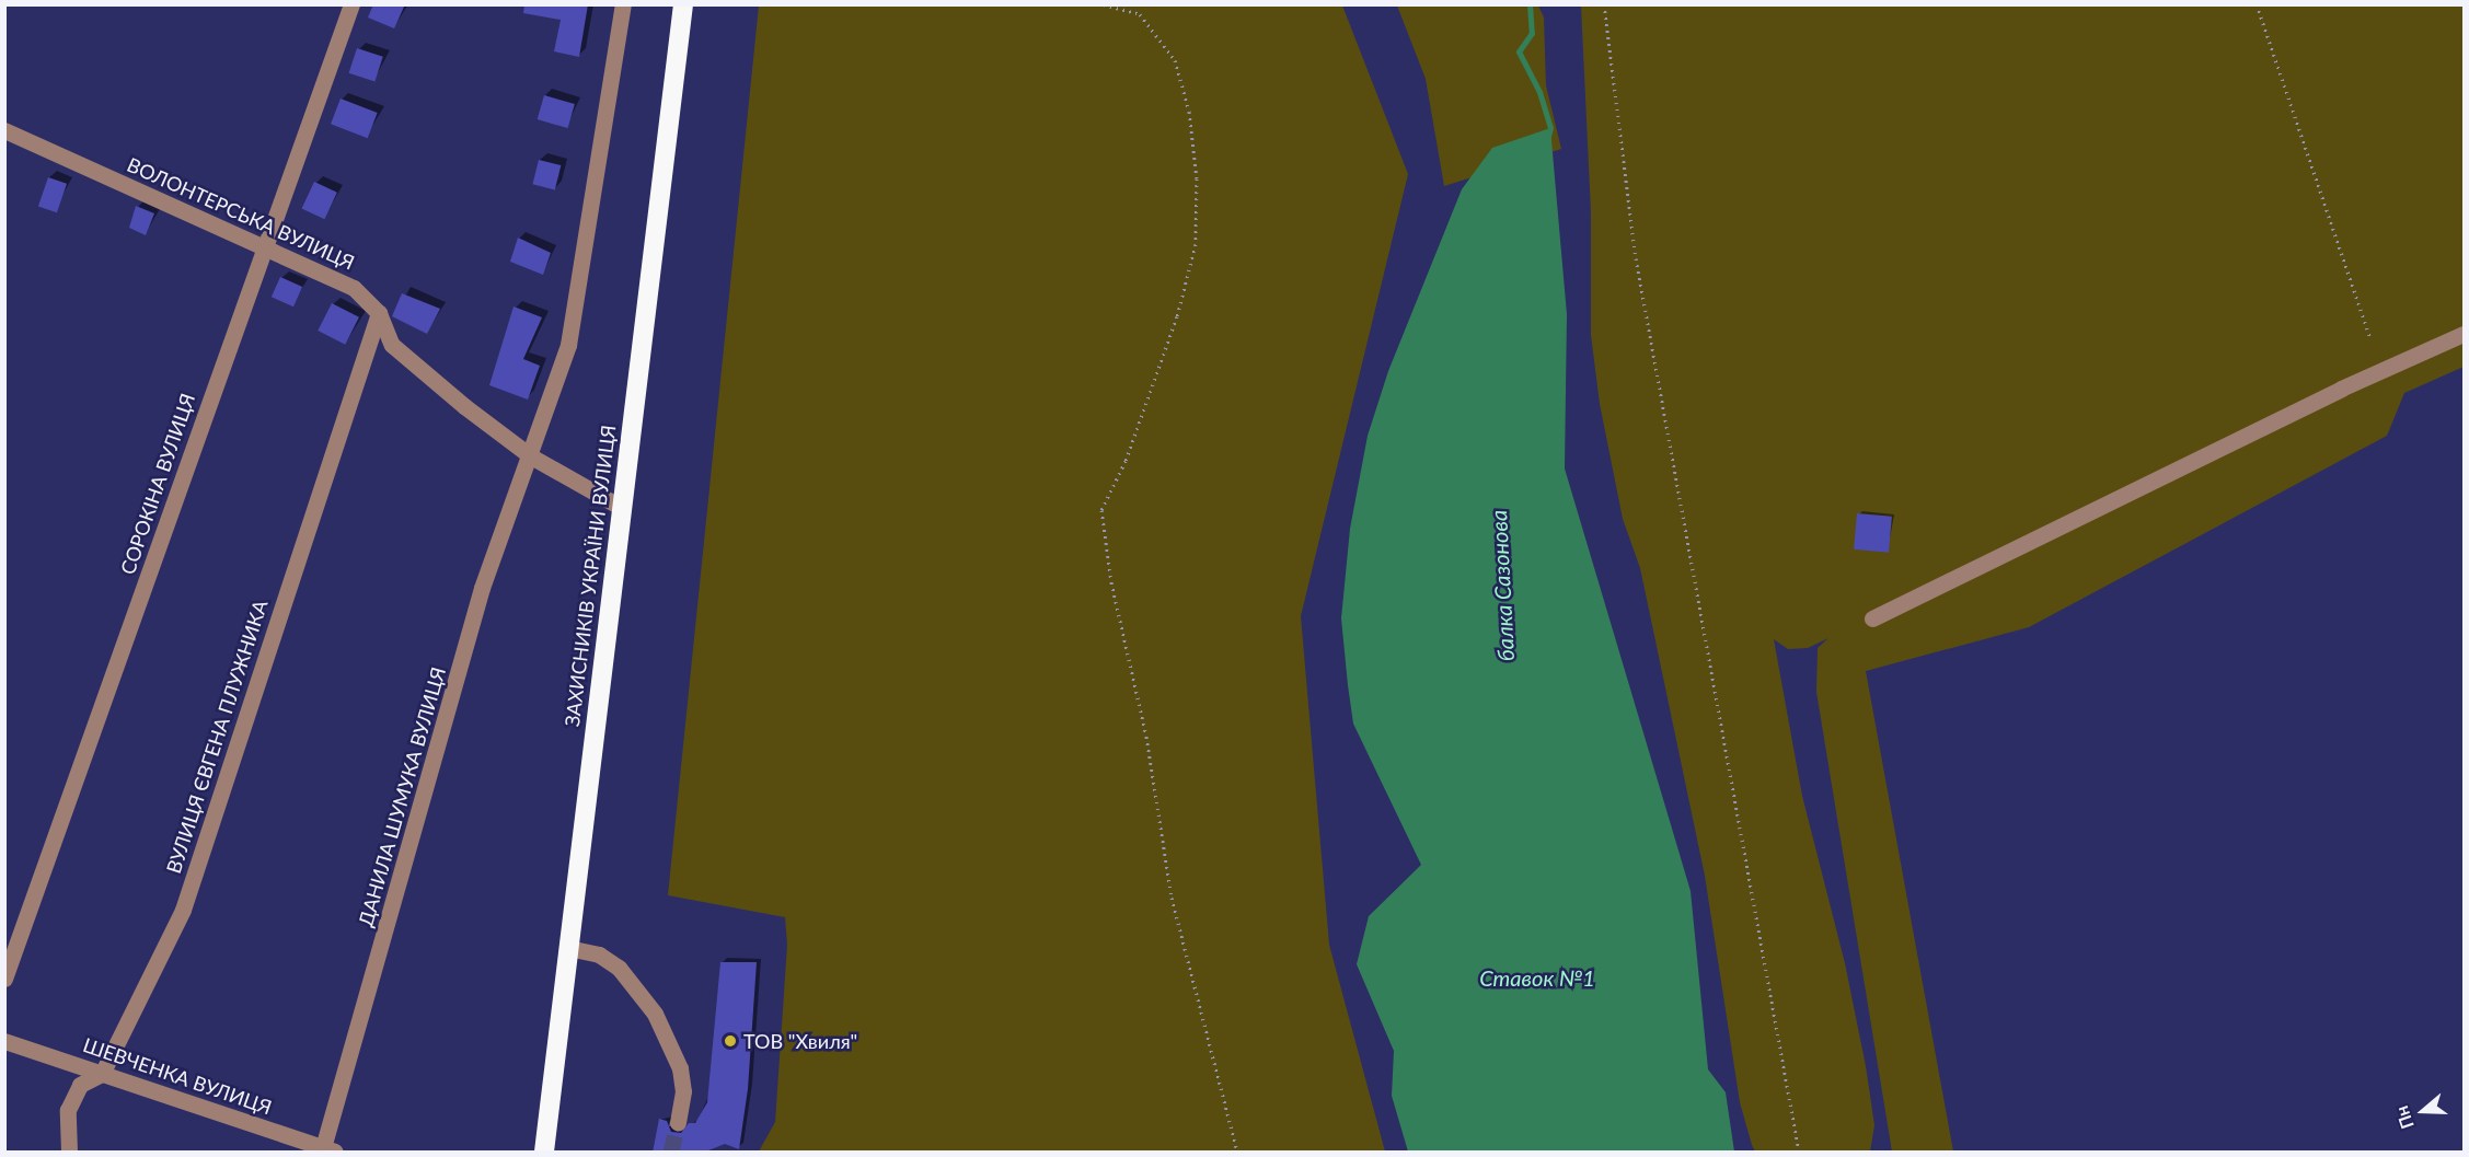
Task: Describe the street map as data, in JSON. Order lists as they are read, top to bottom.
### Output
{
  "streets": {
    "highway": ["ЗАХИСНИКІВ УКРАЇНИ ВУЛИЦЯ"],
    "street": [
      "ВОЛОНТЕРСЬКА ВУЛИЦЯ",
      "СОРОКІНА ВУЛИЦЯ",
      "ВУЛИЦЯ ЄВГЕНА ПЛУЖНИКА",
      "ДАНИЛА ШУМУКА ВУЛИЦЯ",
      "ШЕВЧЕНКА ВУЛИЦЯ"
    ]
  },
  "crossings": [
    ["ВОЛОНТЕРСЬКА ВУЛИЦЯ", "СОРОКІНА ВУЛИЦЯ"],
    ["ВОЛОНТЕРСЬКА ВУЛИЦЯ", "ЗАХИСНИКІВ УКРАЇНИ ВУЛИЦЯ"],
    ["ВОЛОНТЕРСЬКА ВУЛИЦЯ", "ВУЛИЦЯ ЄВГЕНА ПЛУЖНИКА"],
    ["ВОЛОНТЕРСЬКА ВУЛИЦЯ", "ДАНИЛА ШУМУКА ВУЛИЦЯ"],
    ["ВУЛИЦЯ ЄВГЕНА ПЛУЖНИКА", "ШЕВЧЕНКА ВУЛИЦЯ"],
    ["ДАНИЛА ШУМУКА ВУЛИЦЯ", "ШЕВЧЕНКА ВУЛИЦЯ"]
  ],
  "water": ["балка Сазонова", "Ставок №1"],
  "places": ["ТОВ \"Хвиля\""],
  "north": "left"
}
